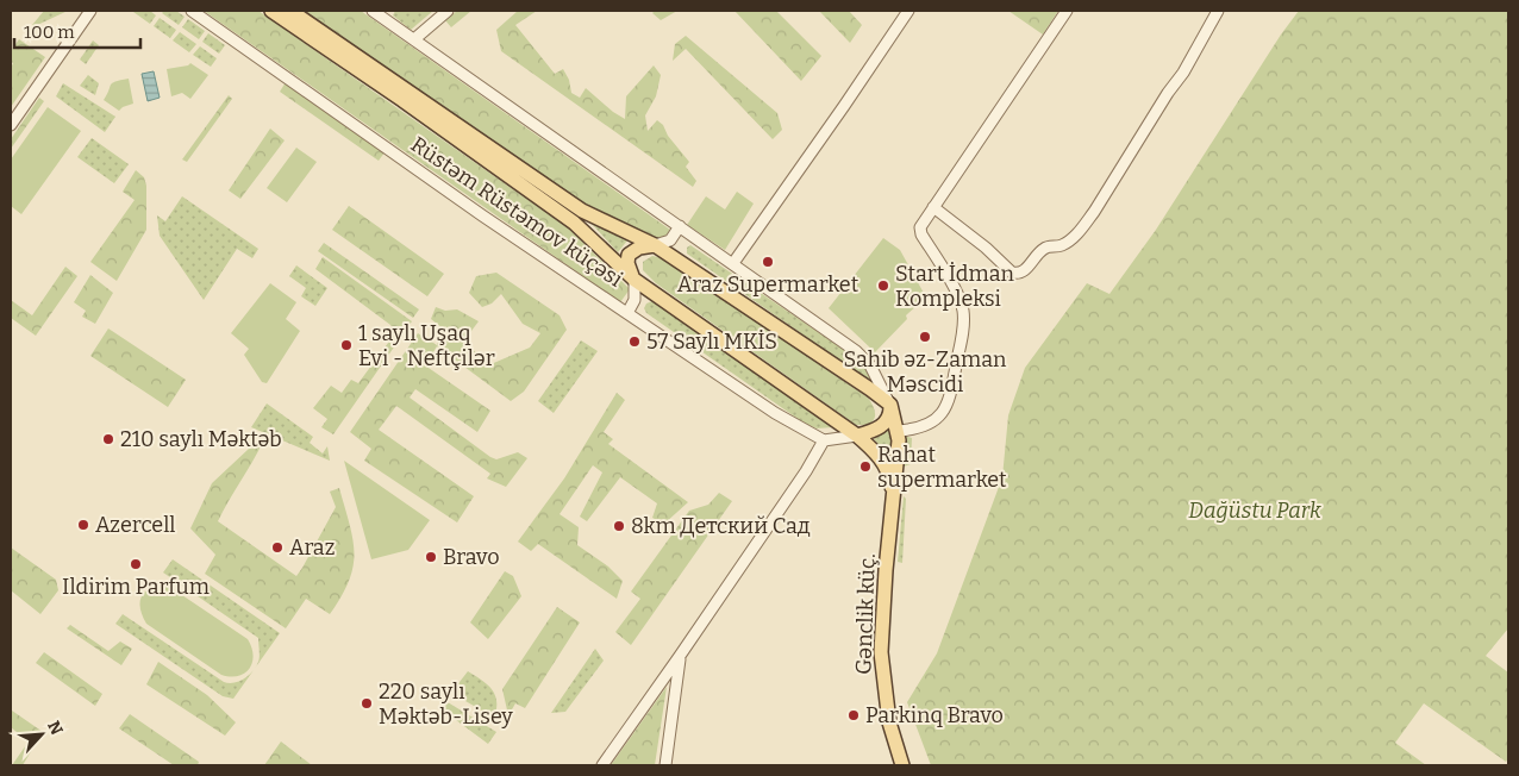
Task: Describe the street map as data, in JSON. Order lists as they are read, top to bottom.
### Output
{
  "streets": {
    "main road": ["Rüstəm Rüstəmov küçəsi", "Gənclik küç."]
  },
  "crossings": [
    ["Rüstəm Rüstəmov küçəsi", "Gənclik küç."]
  ],
  "parks": ["Dağüstu Park"],
  "places": [
    "Araz Supermarket",
    "Start İdman Kompleksi",
    "Sahib əz-Zaman Məscidi",
    "57 Saylı MKİS",
    "1 saylı Uşaq Evi - Neftçilər",
    "210 saylı Məktəb",
    "Rahat supermarket",
    "Azercell",
    "8km Детский Сад",
    "Araz",
    "Bravo",
    "Ildirim Parfum",
    "220 saylı Məktəb-Lisey",
    "Parkinq Bravo"
  ],
  "scale_bar": "100 m",
  "north": "top right"
}
